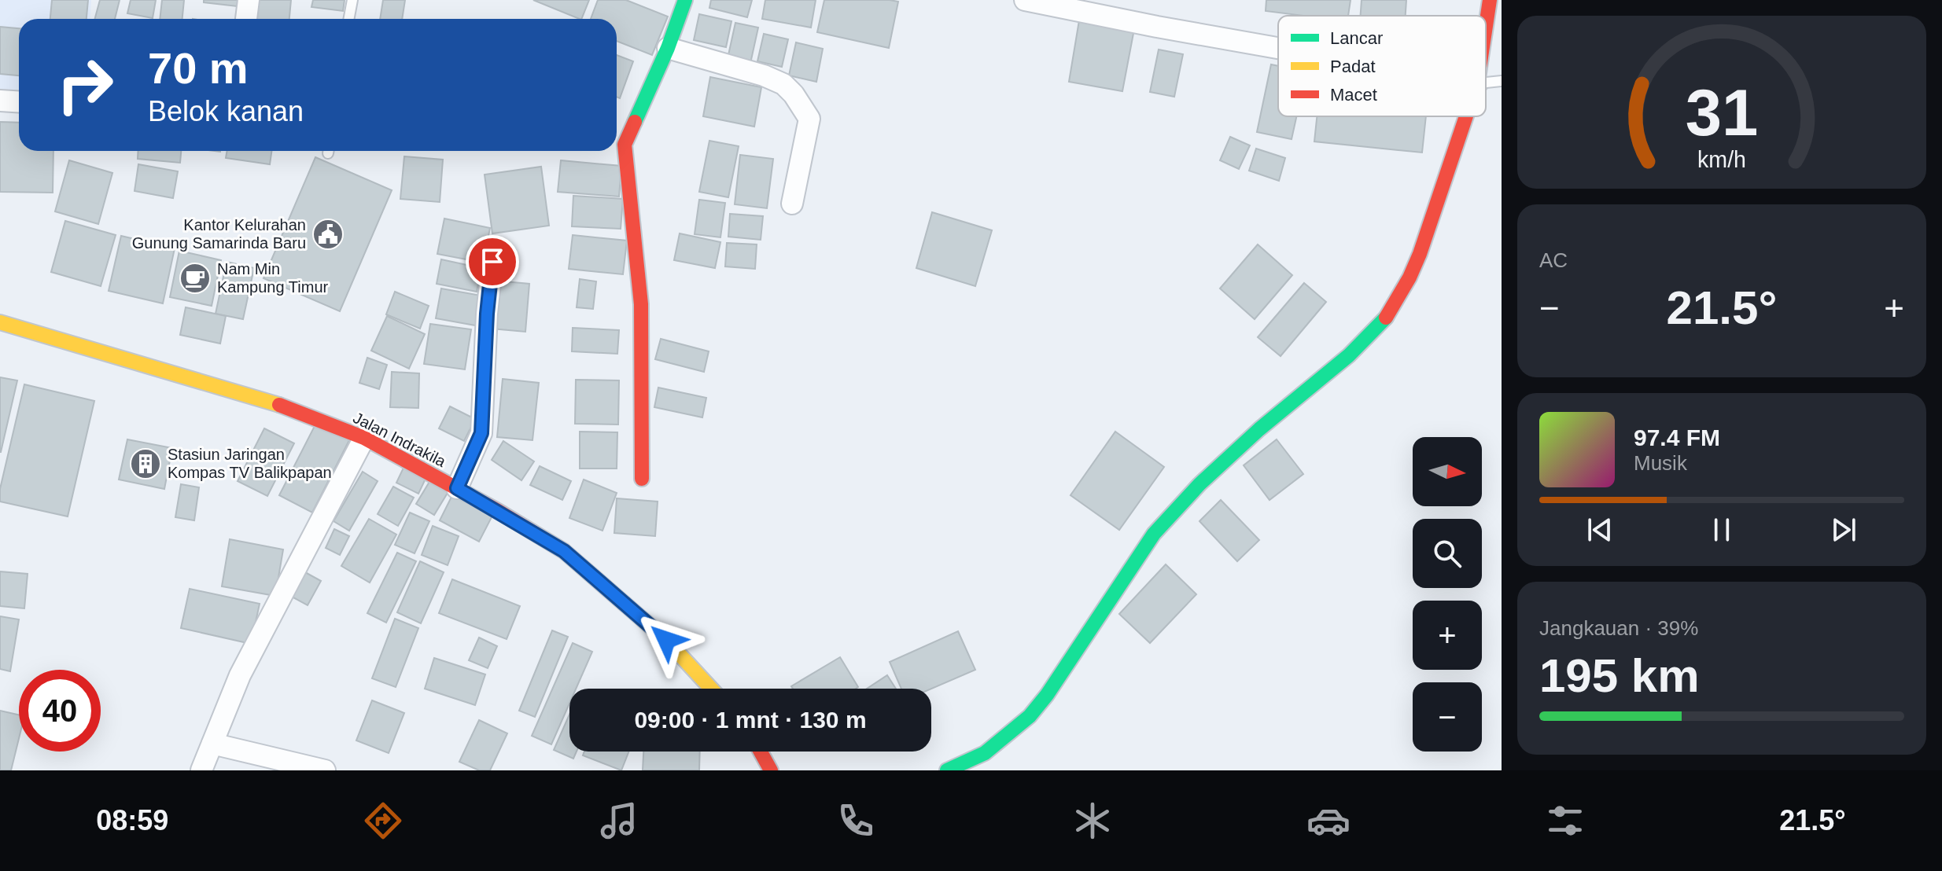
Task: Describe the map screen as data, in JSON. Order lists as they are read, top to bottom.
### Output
{
  "streets": {
    "street": ["Jalan Indrakila"]
  },
  "places": {
    "public building": ["Kantor Kelurahan Gunung Samarinda Baru"],
    "cafe": ["Nam Min Kampung Timur"],
    "building": ["Stasiun Jaringan Kompas TV Balikpapan"]
  },
  "legend": ["Lancar", "Padat", "Macet"],
  "north": "right",
  "page": {
    "turn": ["70 m", "Belok kanan"],
    "tile": [
      "AC",
      ["Jangkauan · 39%", "195 km"]
    ],
    "heat": ["−", "21.5°", "+"],
    "song": ["97.4 FM", "Musik"],
    "map_buttons": ["+", "−"],
    "limit": "40",
    "trip": "09:00 · 1 mnt · 130 m",
    "tabs": ["08:59", "21.5°"],
    "gauge": ["31", "km/h"]
  }
}
